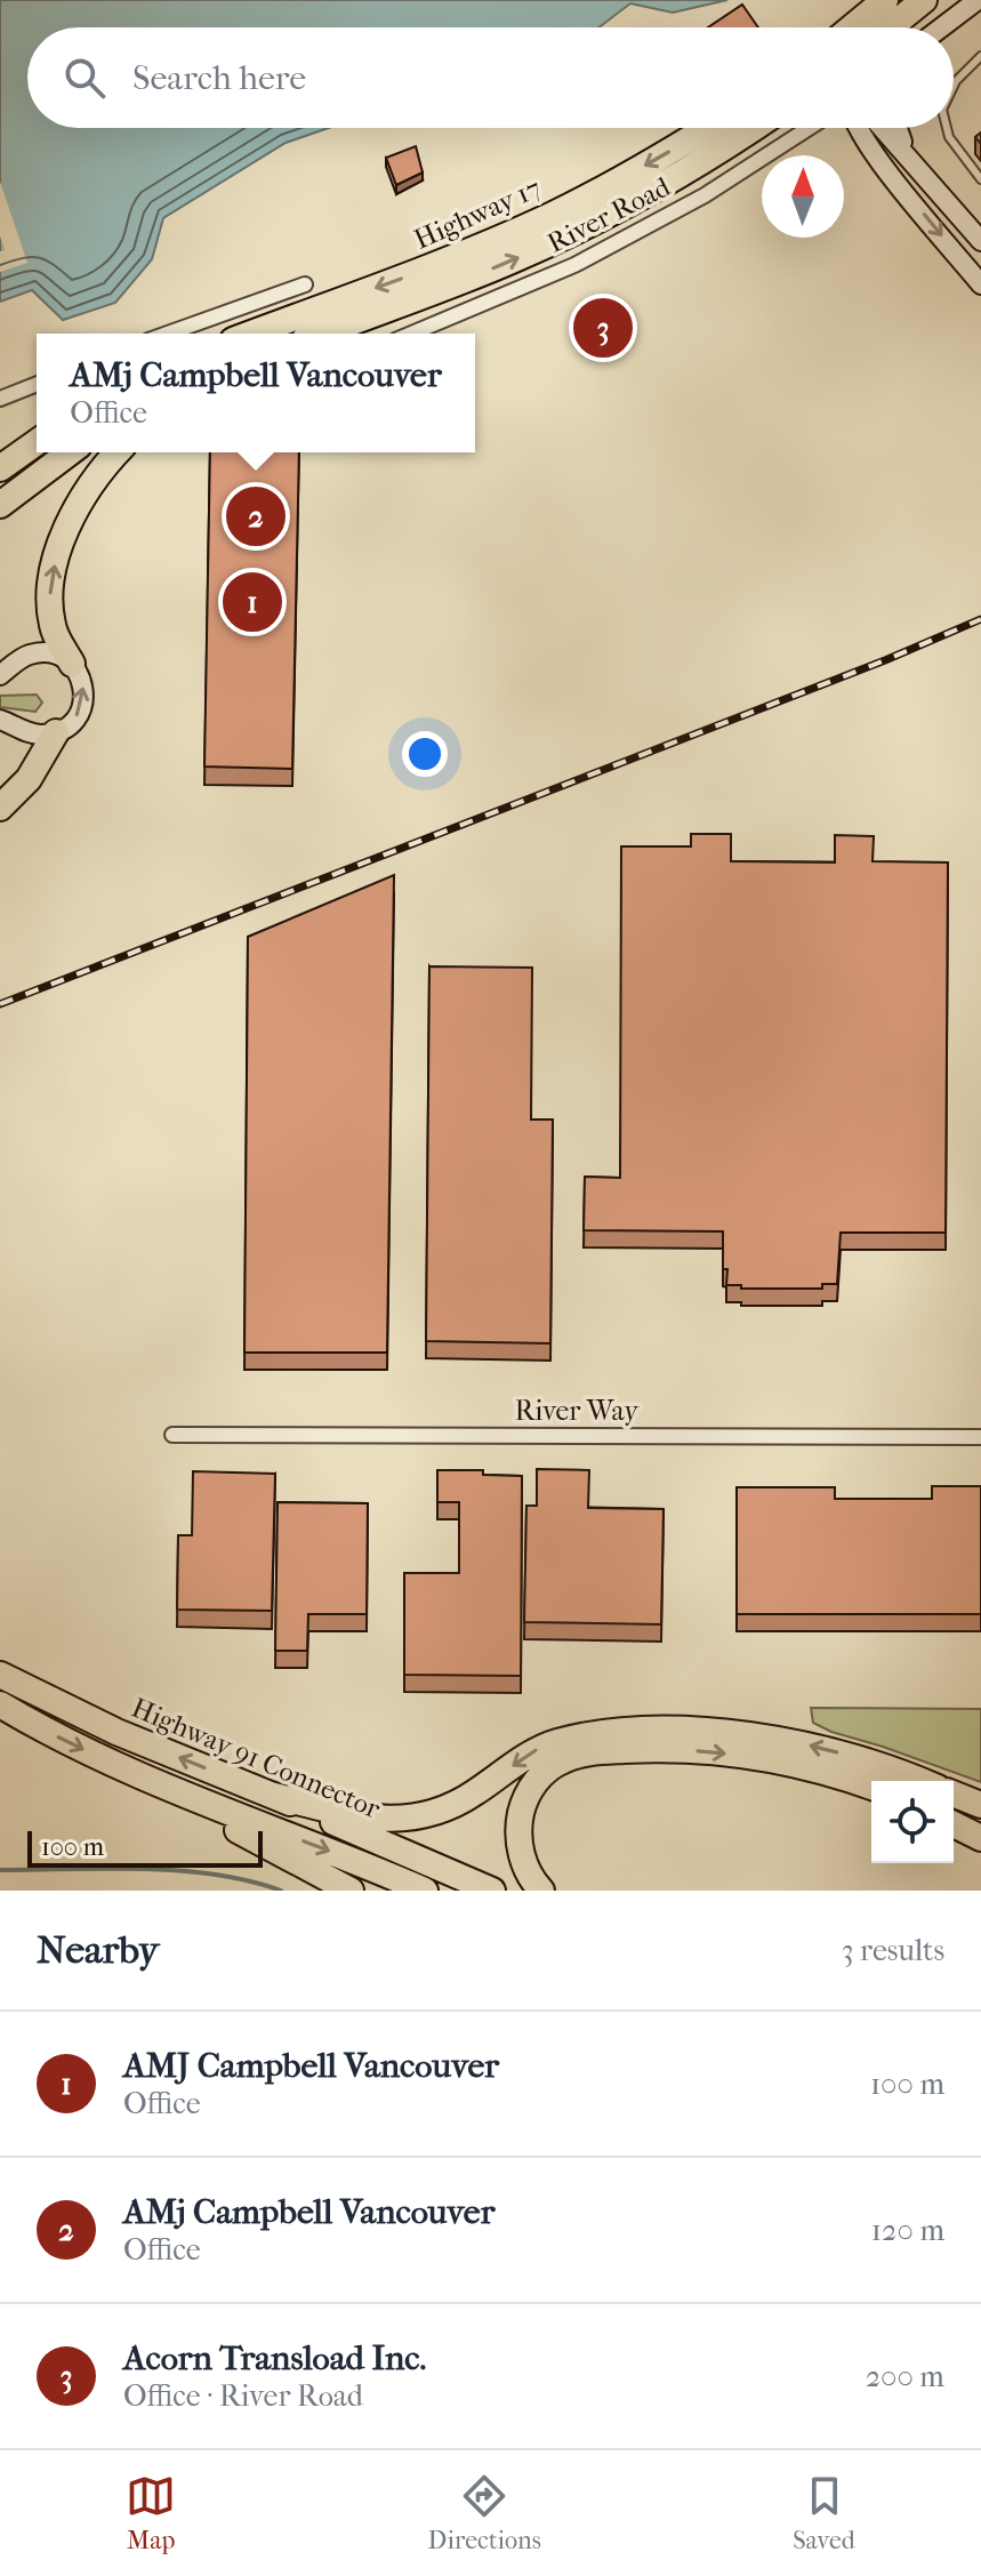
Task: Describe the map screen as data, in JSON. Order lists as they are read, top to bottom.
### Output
{
  "streets": {
    "highway": ["Highway 17", "Highway 91 Connector"],
    "street": ["River Road", "River Way"]
  },
  "scale_bar": "100 m",
  "north": "top",
  "page": {
    "search": "Search here",
    "pins": ["3", "2", "1"],
    "popup": ["AMj Campbell Vancouver", "Office"],
    "scale": "100 m",
    "heading": ["Nearby", "3 results"],
    "list": [
      {
        "mark": "1",
        "name": "AMJ Campbell Vancouver",
        "note": "Office",
        "value": "100 m"
      },
      {
        "mark": "2",
        "name": "AMj Campbell Vancouver",
        "note": "Office",
        "value": "120 m"
      },
      {
        "mark": "3",
        "name": "Acorn Transload Inc.",
        "note": "Office · River Road",
        "value": "200 m"
      }
    ],
    "nav": ["Map", "Directions", "Saved"]
  }
}
